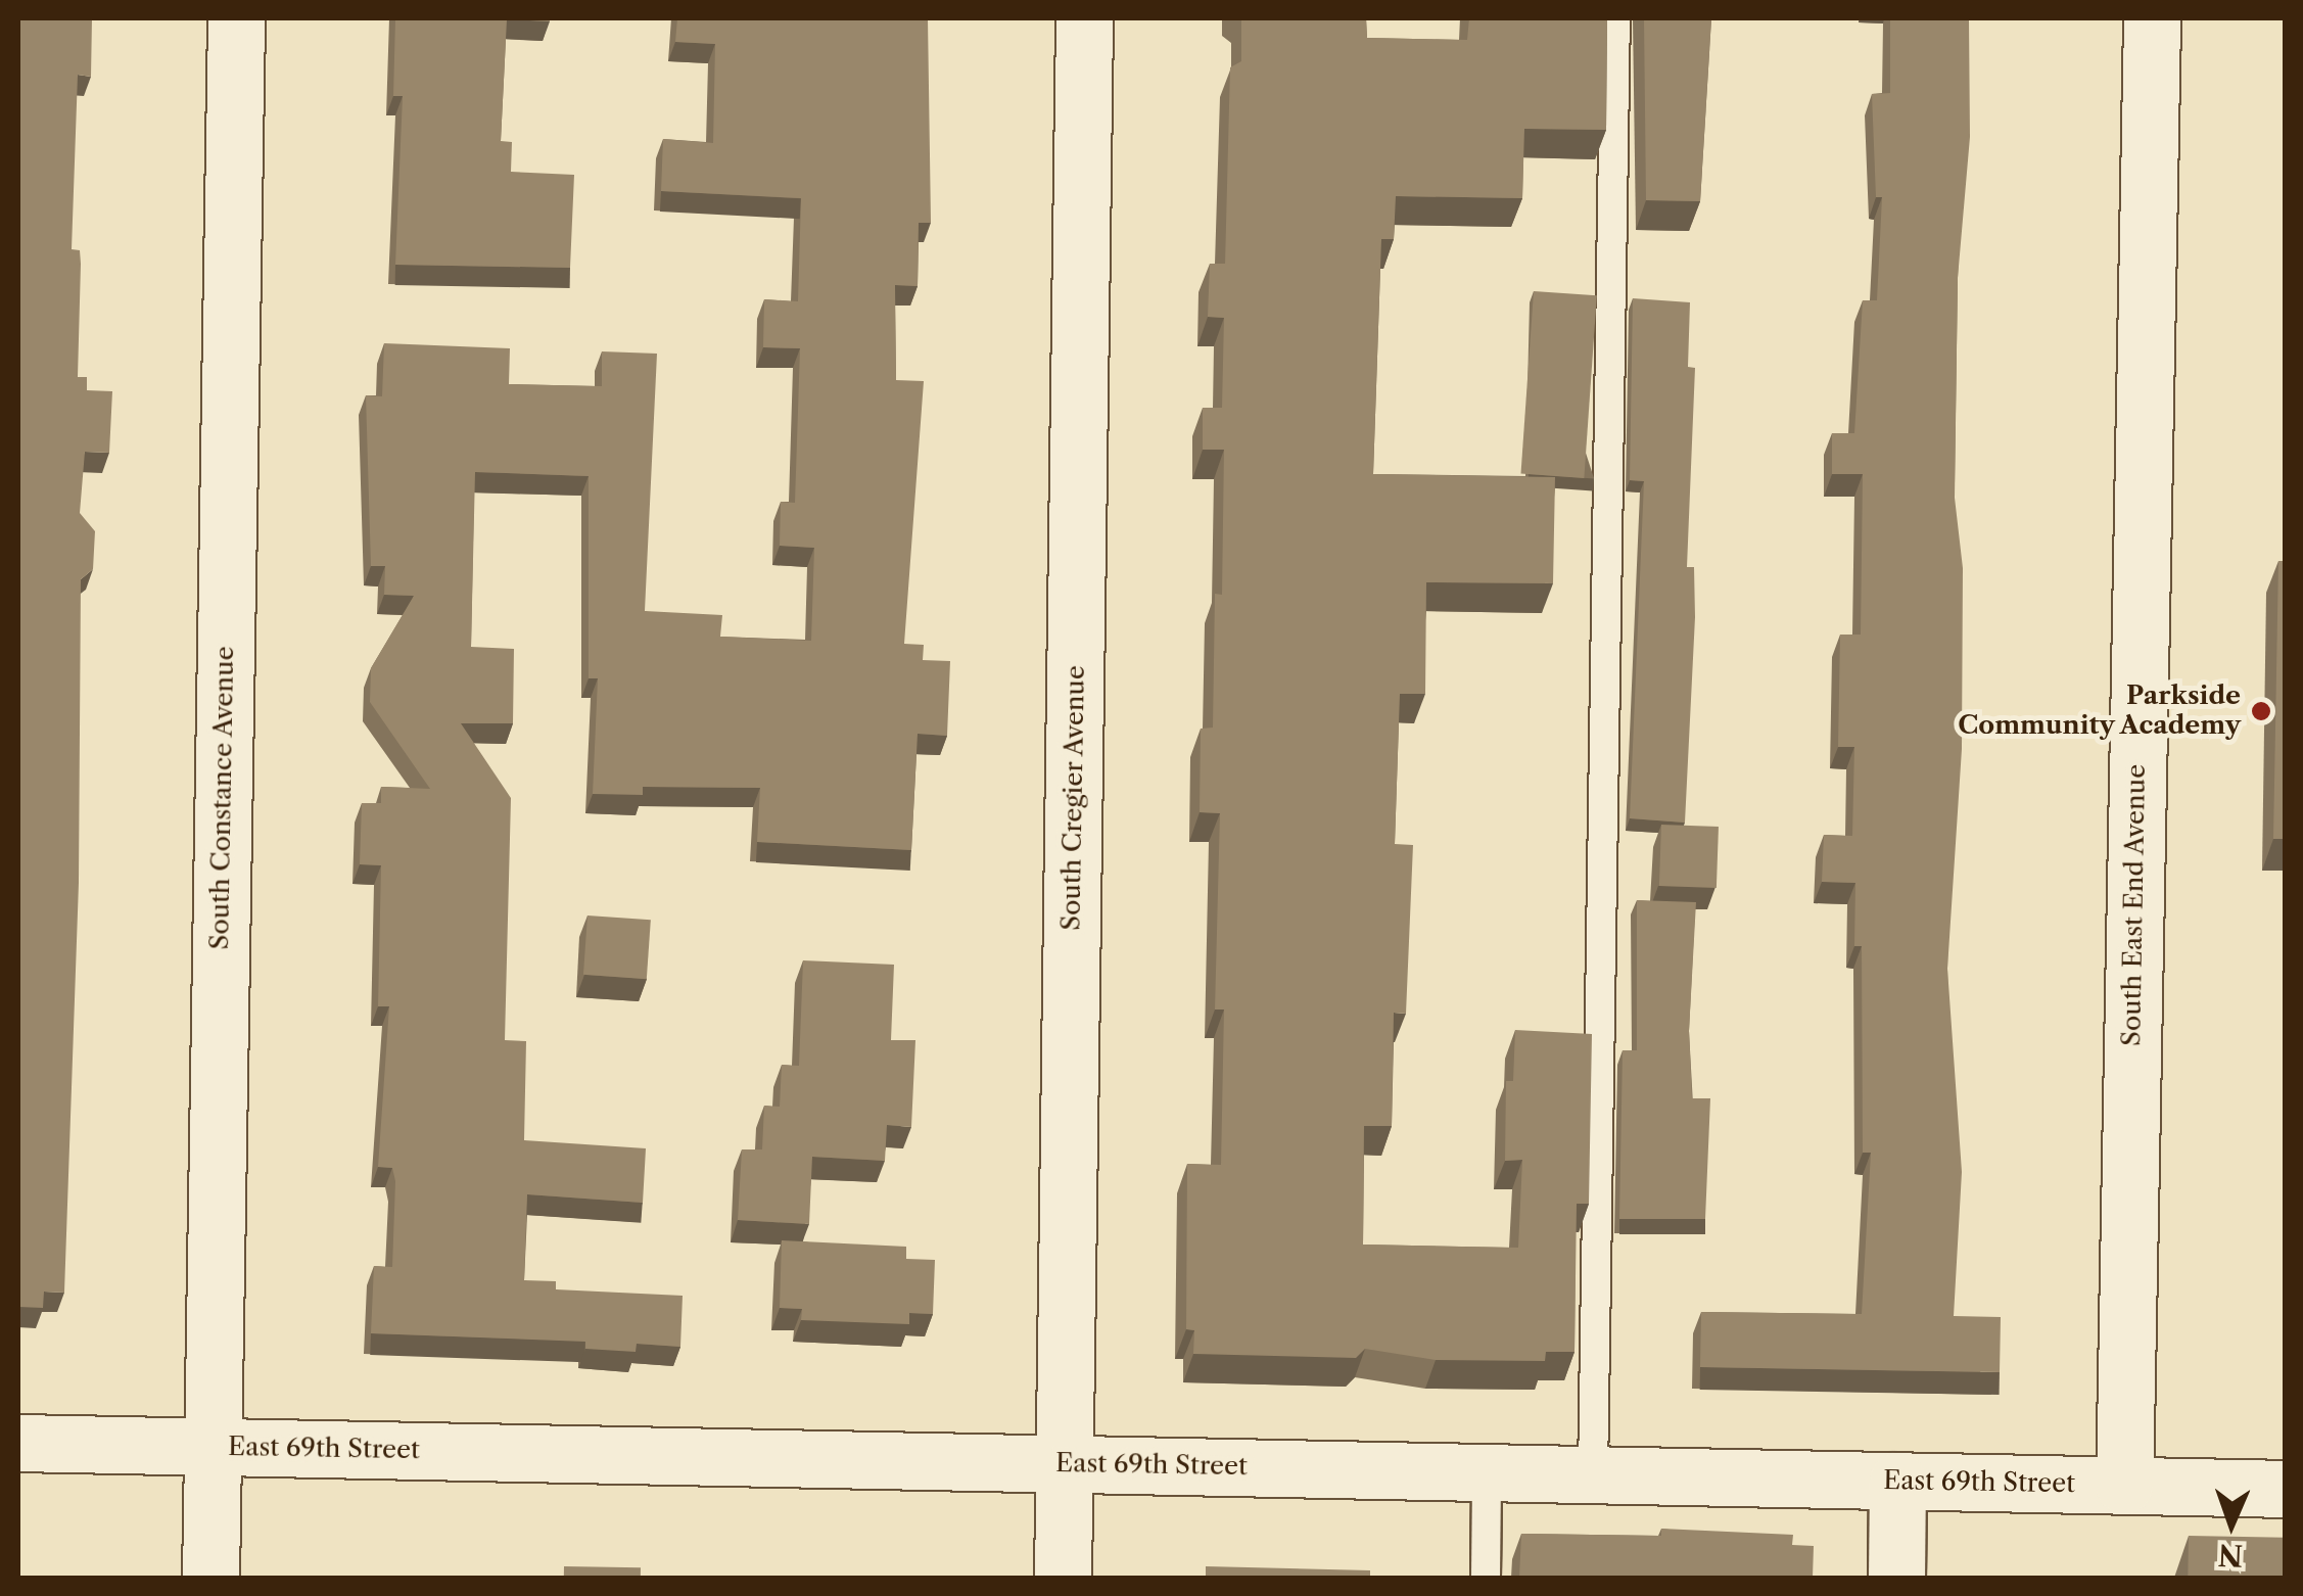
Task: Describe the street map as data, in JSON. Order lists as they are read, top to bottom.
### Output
{
  "streets": {
    "street": [
      "South Constance Avenue",
      "South Cregier Avenue",
      "South East End Avenue",
      "East 69th Street"
    ]
  },
  "crossings": [
    ["South Constance Avenue", "East 69th Street"],
    ["South Cregier Avenue", "East 69th Street"],
    ["South East End Avenue", "East 69th Street"]
  ],
  "places": ["Parkside Community Academy"],
  "north": "bottom"
}
